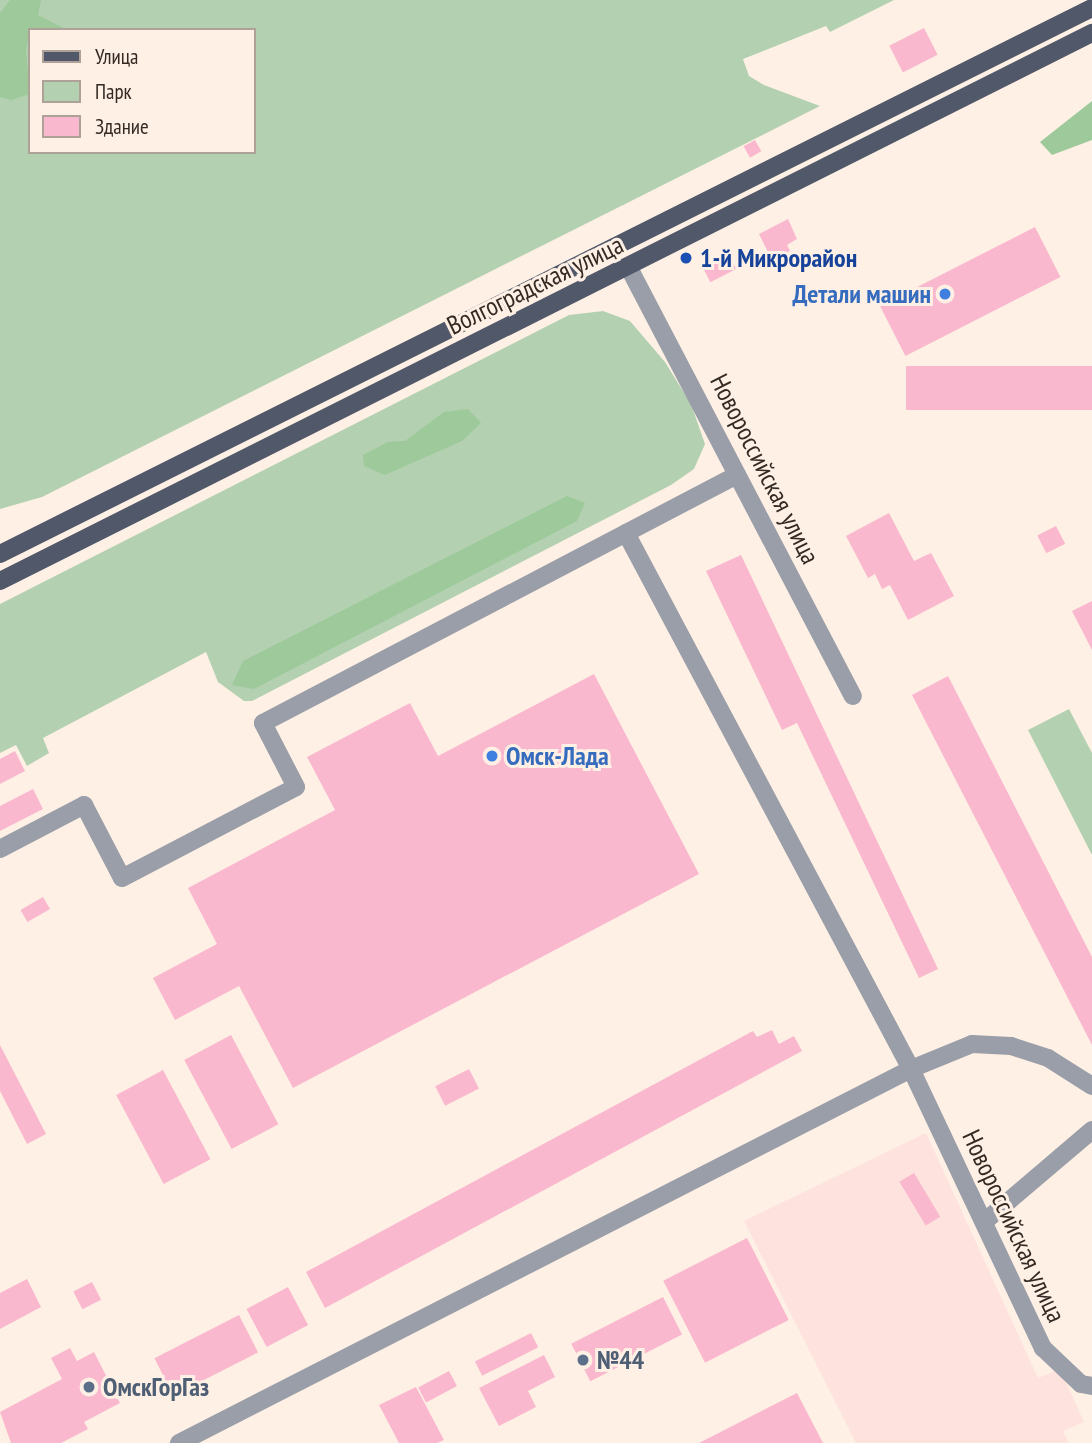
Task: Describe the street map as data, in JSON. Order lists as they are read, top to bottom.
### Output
{
  "streets": {
    "main road": ["Волгоградская улица"],
    "street": ["Новороссийская улица"]
  },
  "crossings": [
    ["Волгоградская улица", "Новороссийская улица"]
  ],
  "places": [
    "1-й Микрорайон",
    "Детали машин",
    "Омск-Лада",
    "№44",
    "ОмскГорГаз"
  ],
  "legend": ["Улица", "Парк", "Здание"]
}
